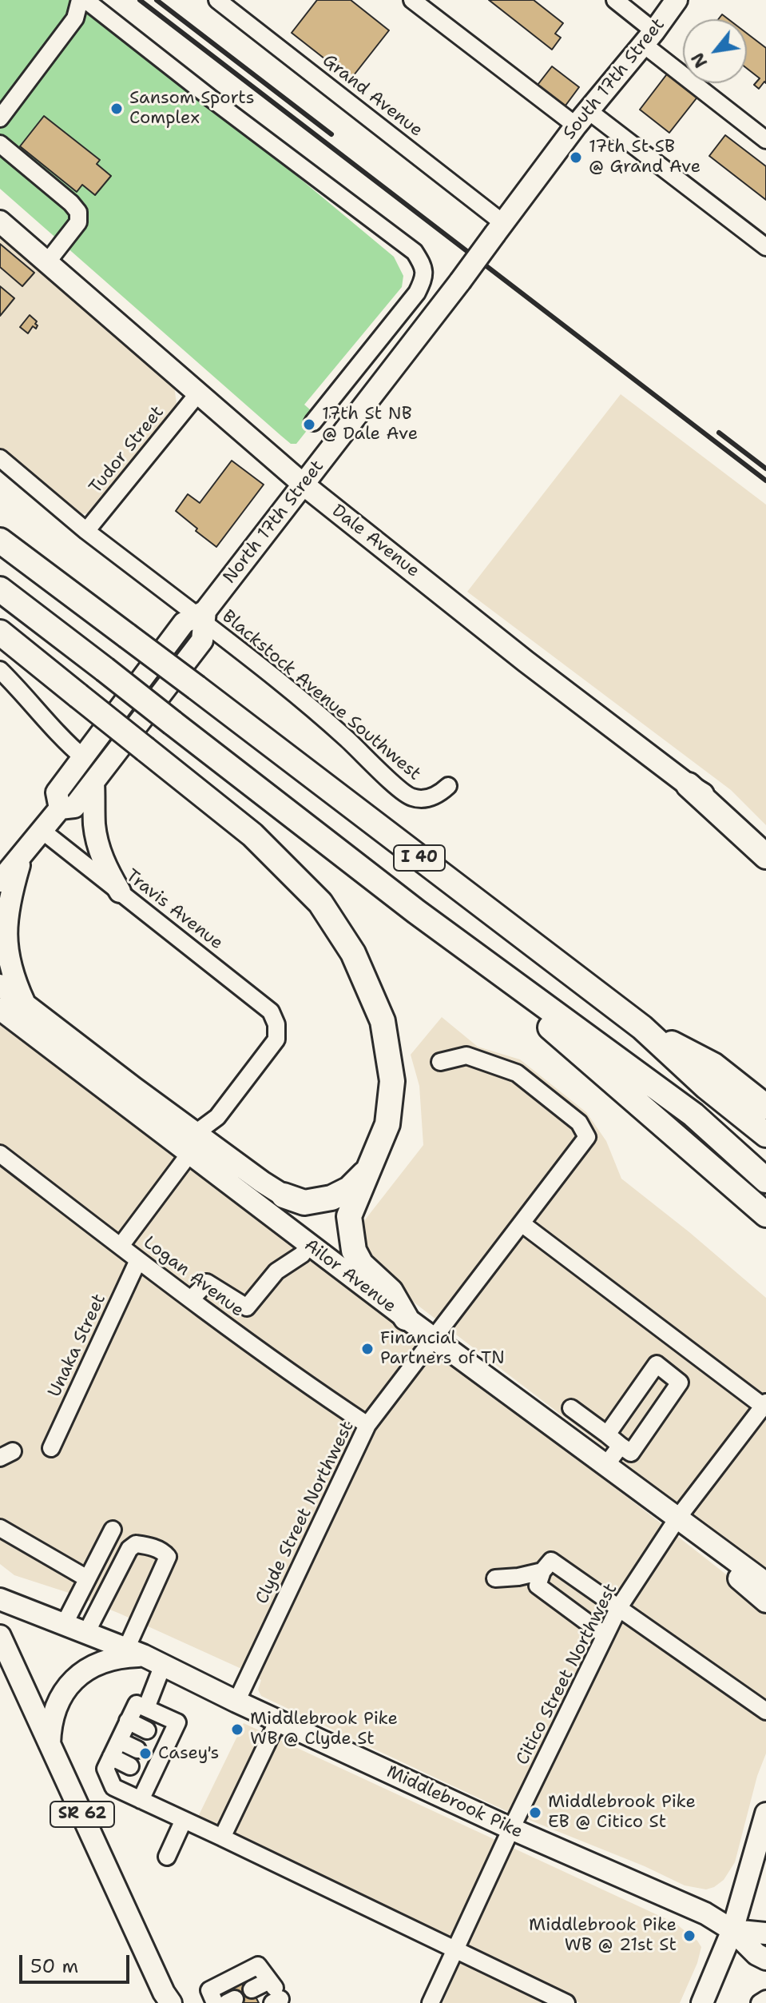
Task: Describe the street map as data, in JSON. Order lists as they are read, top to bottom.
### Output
{
  "streets": {
    "highway": ["I 40"],
    "main road": [
      "South 17th Street",
      "North 17th Street",
      "Dale Avenue",
      "Ailor Avenue",
      "Middlebrook Pike",
      "SR 62"
    ],
    "street": [
      "Grand Avenue",
      "Tudor Street",
      "Blackstock Avenue Southwest",
      "Travis Avenue",
      "Logan Avenue",
      "Unaka Street",
      "Clyde Street Northwest",
      "Citico Street Northwest"
    ]
  },
  "crossings": [
    ["South 17th Street", "Grand Avenue"],
    ["South 17th Street", "North 17th Street"],
    ["Tudor Street", "Dale Avenue"],
    ["Tudor Street", "Blackstock Avenue Southwest"],
    ["North 17th Street", "Dale Avenue"],
    ["North 17th Street", "Blackstock Avenue Southwest"],
    ["North 17th Street", "Travis Avenue"],
    ["Ailor Avenue", "Clyde Street Northwest"],
    ["Ailor Avenue", "Citico Street Northwest"],
    ["Logan Avenue", "Unaka Street"],
    ["Logan Avenue", "Clyde Street Northwest"],
    ["Clyde Street Northwest", "Middlebrook Pike"],
    ["Citico Street Northwest", "Middlebrook Pike"]
  ],
  "places": [
    "Sansom Sports Complex",
    "17th St SB @ Grand Ave",
    "17th St NB @ Dale Ave",
    "Financial Partners of TN",
    "Middlebrook Pike WB @ Clyde St",
    "Casey's",
    "Middlebrook Pike EB @ Citico St",
    "Middlebrook Pike WB @ 21st St"
  ],
  "scale_bar": "50 m",
  "north": "bottom left"
}
